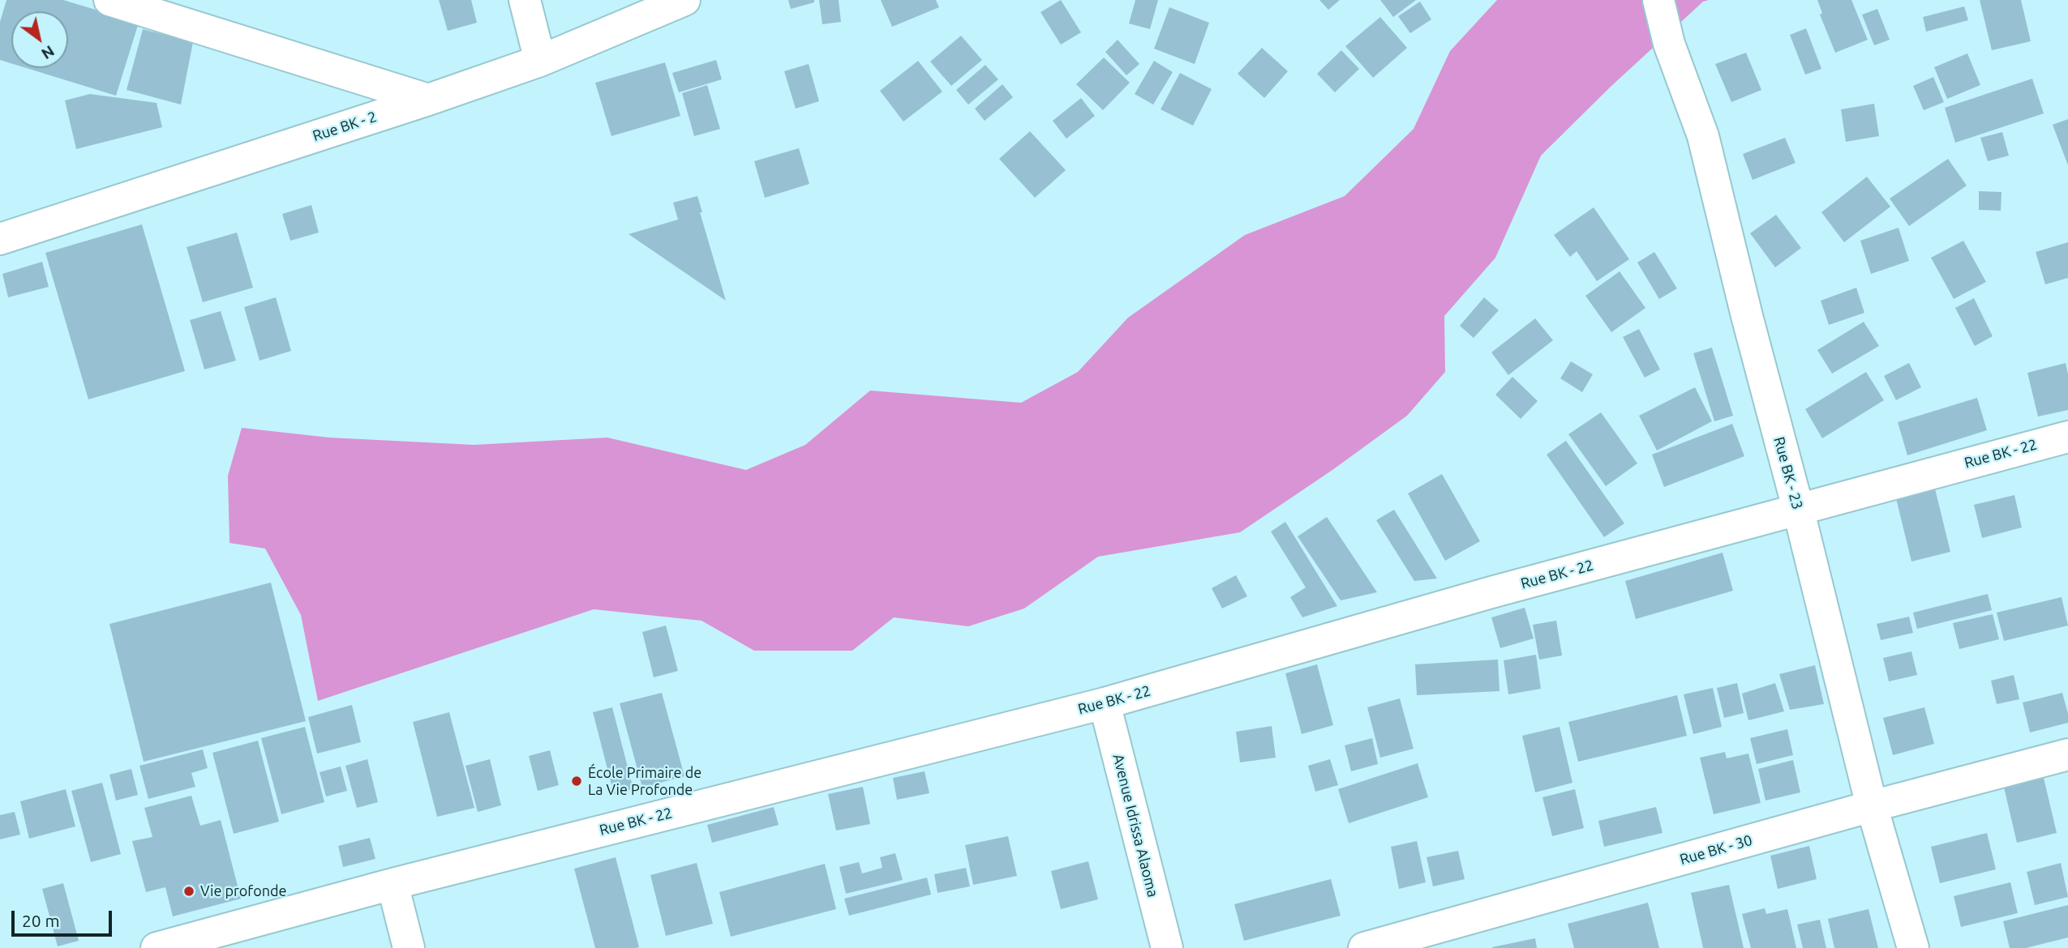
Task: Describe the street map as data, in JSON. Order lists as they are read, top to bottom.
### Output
{
  "streets": {
    "street": [
      "Rue BK - 2",
      "Rue BK - 22",
      "Rue BK - 23",
      "Avenue Idrissa Alaoma",
      "Rue BK - 30"
    ]
  },
  "crossings": [
    ["Rue BK - 22", "Rue BK - 23"],
    ["Rue BK - 22", "Avenue Idrissa Alaoma"],
    ["Rue BK - 23", "Rue BK - 30"]
  ],
  "places": ["École Primaire de La Vie Profonde", "Vie profonde"],
  "scale_bar": "20 m",
  "north": "bottom right"
}
